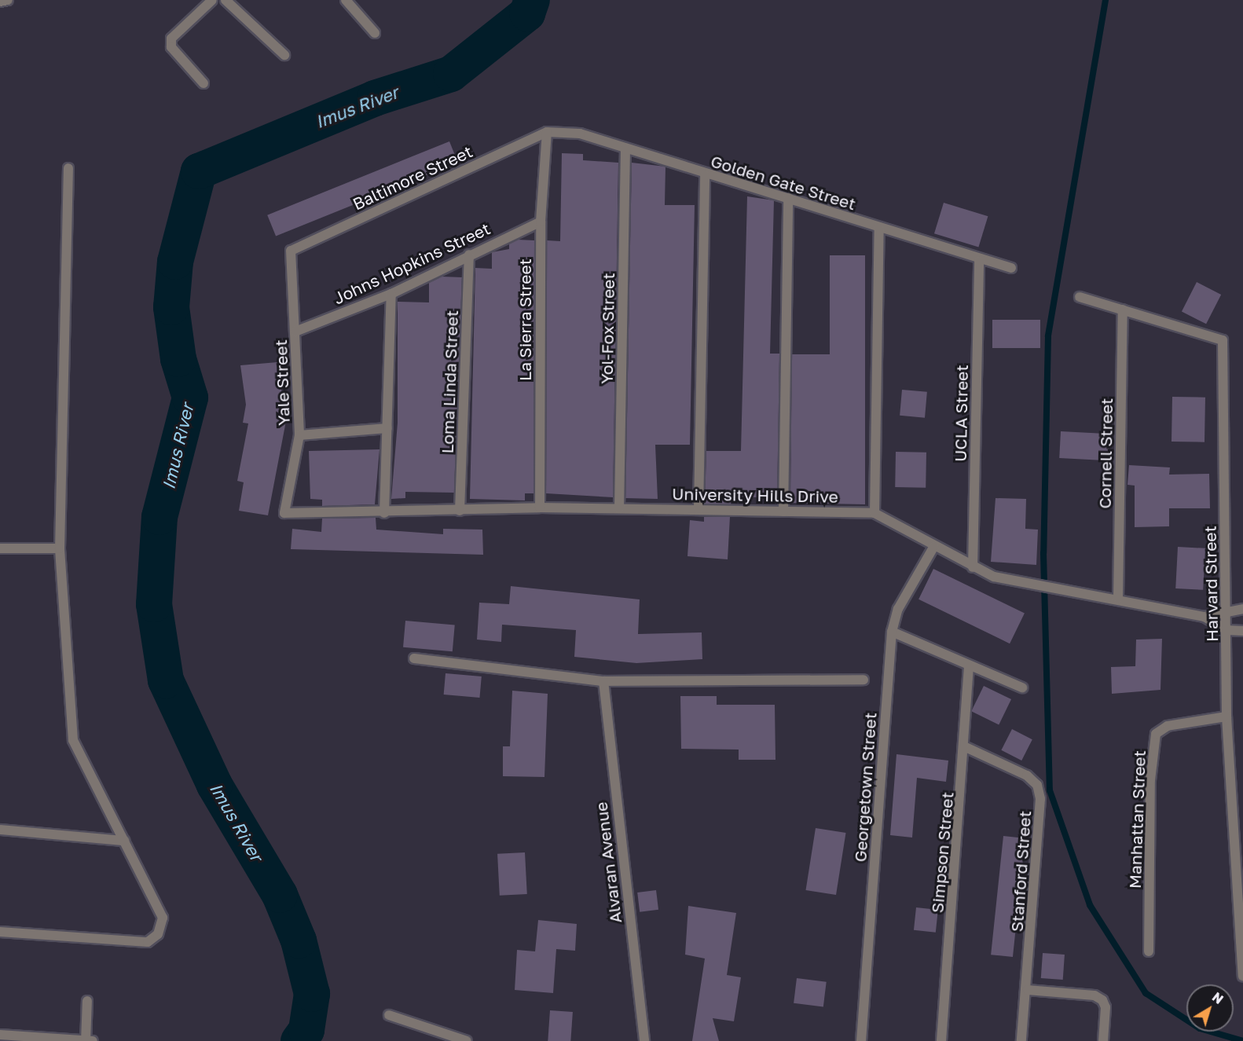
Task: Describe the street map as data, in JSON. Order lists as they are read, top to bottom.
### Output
{
  "streets": {
    "street": [
      "Baltimore Street",
      "Golden Gate Street",
      "Johns Hopkins Street",
      "La Sierra Street",
      "Yol-Fox Street",
      "Loma Linda Street",
      "Yale Street",
      "UCLA Street",
      "Cornell Street",
      "University Hills Drive",
      "Harvard Street",
      "Georgetown Street",
      "Manhattan Street",
      "Simpson Street",
      "Alvaran Avenue",
      "Stanford Street"
    ]
  },
  "crossings": [
    ["Baltimore Street", "Golden Gate Street"],
    ["Baltimore Street", "La Sierra Street"],
    ["Baltimore Street", "Yale Street"],
    ["Golden Gate Street", "La Sierra Street"],
    ["Golden Gate Street", "Yol-Fox Street"],
    ["Golden Gate Street", "UCLA Street"],
    ["Johns Hopkins Street", "La Sierra Street"],
    ["Johns Hopkins Street", "Loma Linda Street"],
    ["Johns Hopkins Street", "Yale Street"],
    ["La Sierra Street", "University Hills Drive"],
    ["Yol-Fox Street", "University Hills Drive"],
    ["Loma Linda Street", "University Hills Drive"],
    ["Yale Street", "University Hills Drive"],
    ["UCLA Street", "University Hills Drive"],
    ["Cornell Street", "University Hills Drive"],
    ["Cornell Street", "Harvard Street"],
    ["University Hills Drive", "Harvard Street"],
    ["University Hills Drive", "Georgetown Street"],
    ["Harvard Street", "Manhattan Street"],
    ["Simpson Street", "Stanford Street"]
  ],
  "water": ["Imus River"],
  "north": "top right"
}
